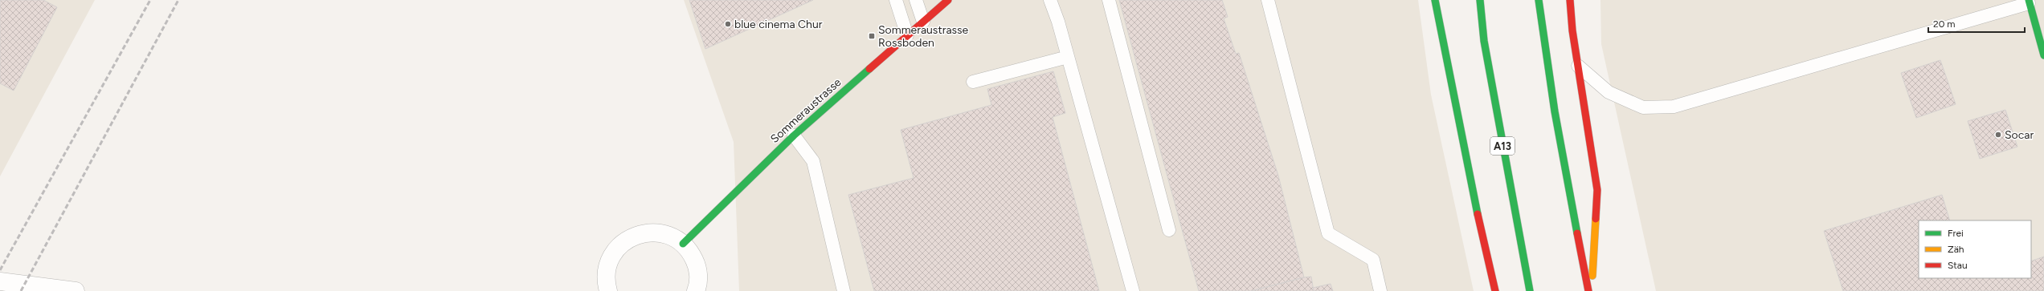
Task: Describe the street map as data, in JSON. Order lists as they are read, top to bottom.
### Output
{
  "streets": {
    "main road": ["Sommeraustrasse", "A13"]
  },
  "places": {
    "other": ["blue cinema Chur", "Socar"],
    "transit": ["Sommeraustrasse Rossboden"]
  },
  "legend": ["Frei", "Zäh", "Stau"],
  "scale_bar": "20 m"
}
